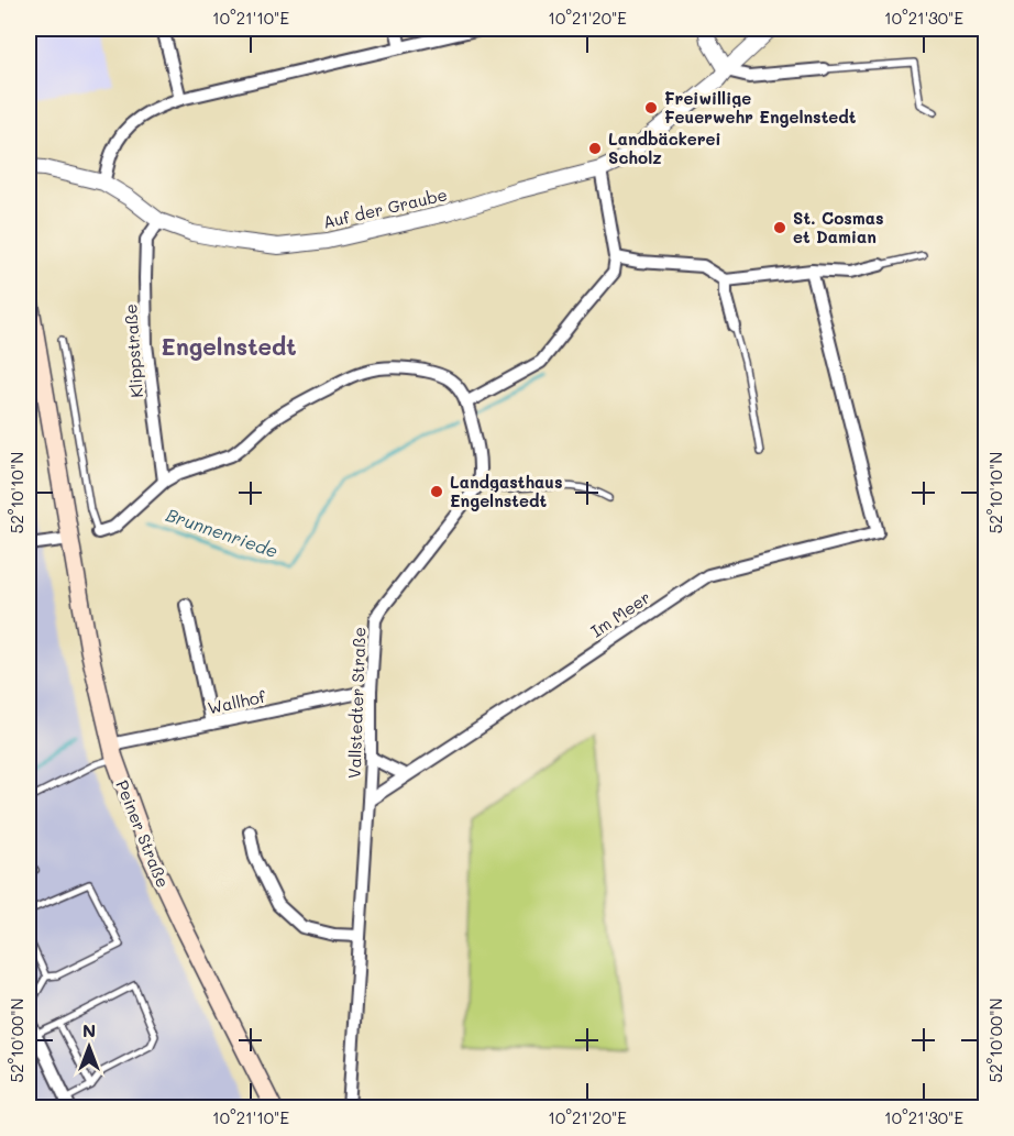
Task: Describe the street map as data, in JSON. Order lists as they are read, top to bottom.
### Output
{
  "streets": {
    "main road": ["Peiner Straße"],
    "street": [
      "Auf der Graube",
      "Klippstraße",
      "Im Meer",
      "Wallhof",
      "Vallstedter Straße"
    ]
  },
  "crossings": [
    ["Auf der Graube", "Klippstraße"],
    ["Im Meer", "Vallstedter Straße"],
    ["Wallhof", "Vallstedter Straße"],
    ["Wallhof", "Peiner Straße"]
  ],
  "districts": ["Engelnstedt"],
  "water": ["Brunnenriede"],
  "places": [
    "Freiwillige Feuerwehr Engelnstedt",
    "Landbäckerei Scholz",
    "St. Cosmas et Damian",
    "Landgasthaus Engelnstedt"
  ],
  "north": "top",
  "coordinates": [
    "10°21'10\"E",
    "10°21'20\"E",
    "10°21'30\"E",
    "52°10'10\"N",
    "52°10'00\"N"
  ]
}
